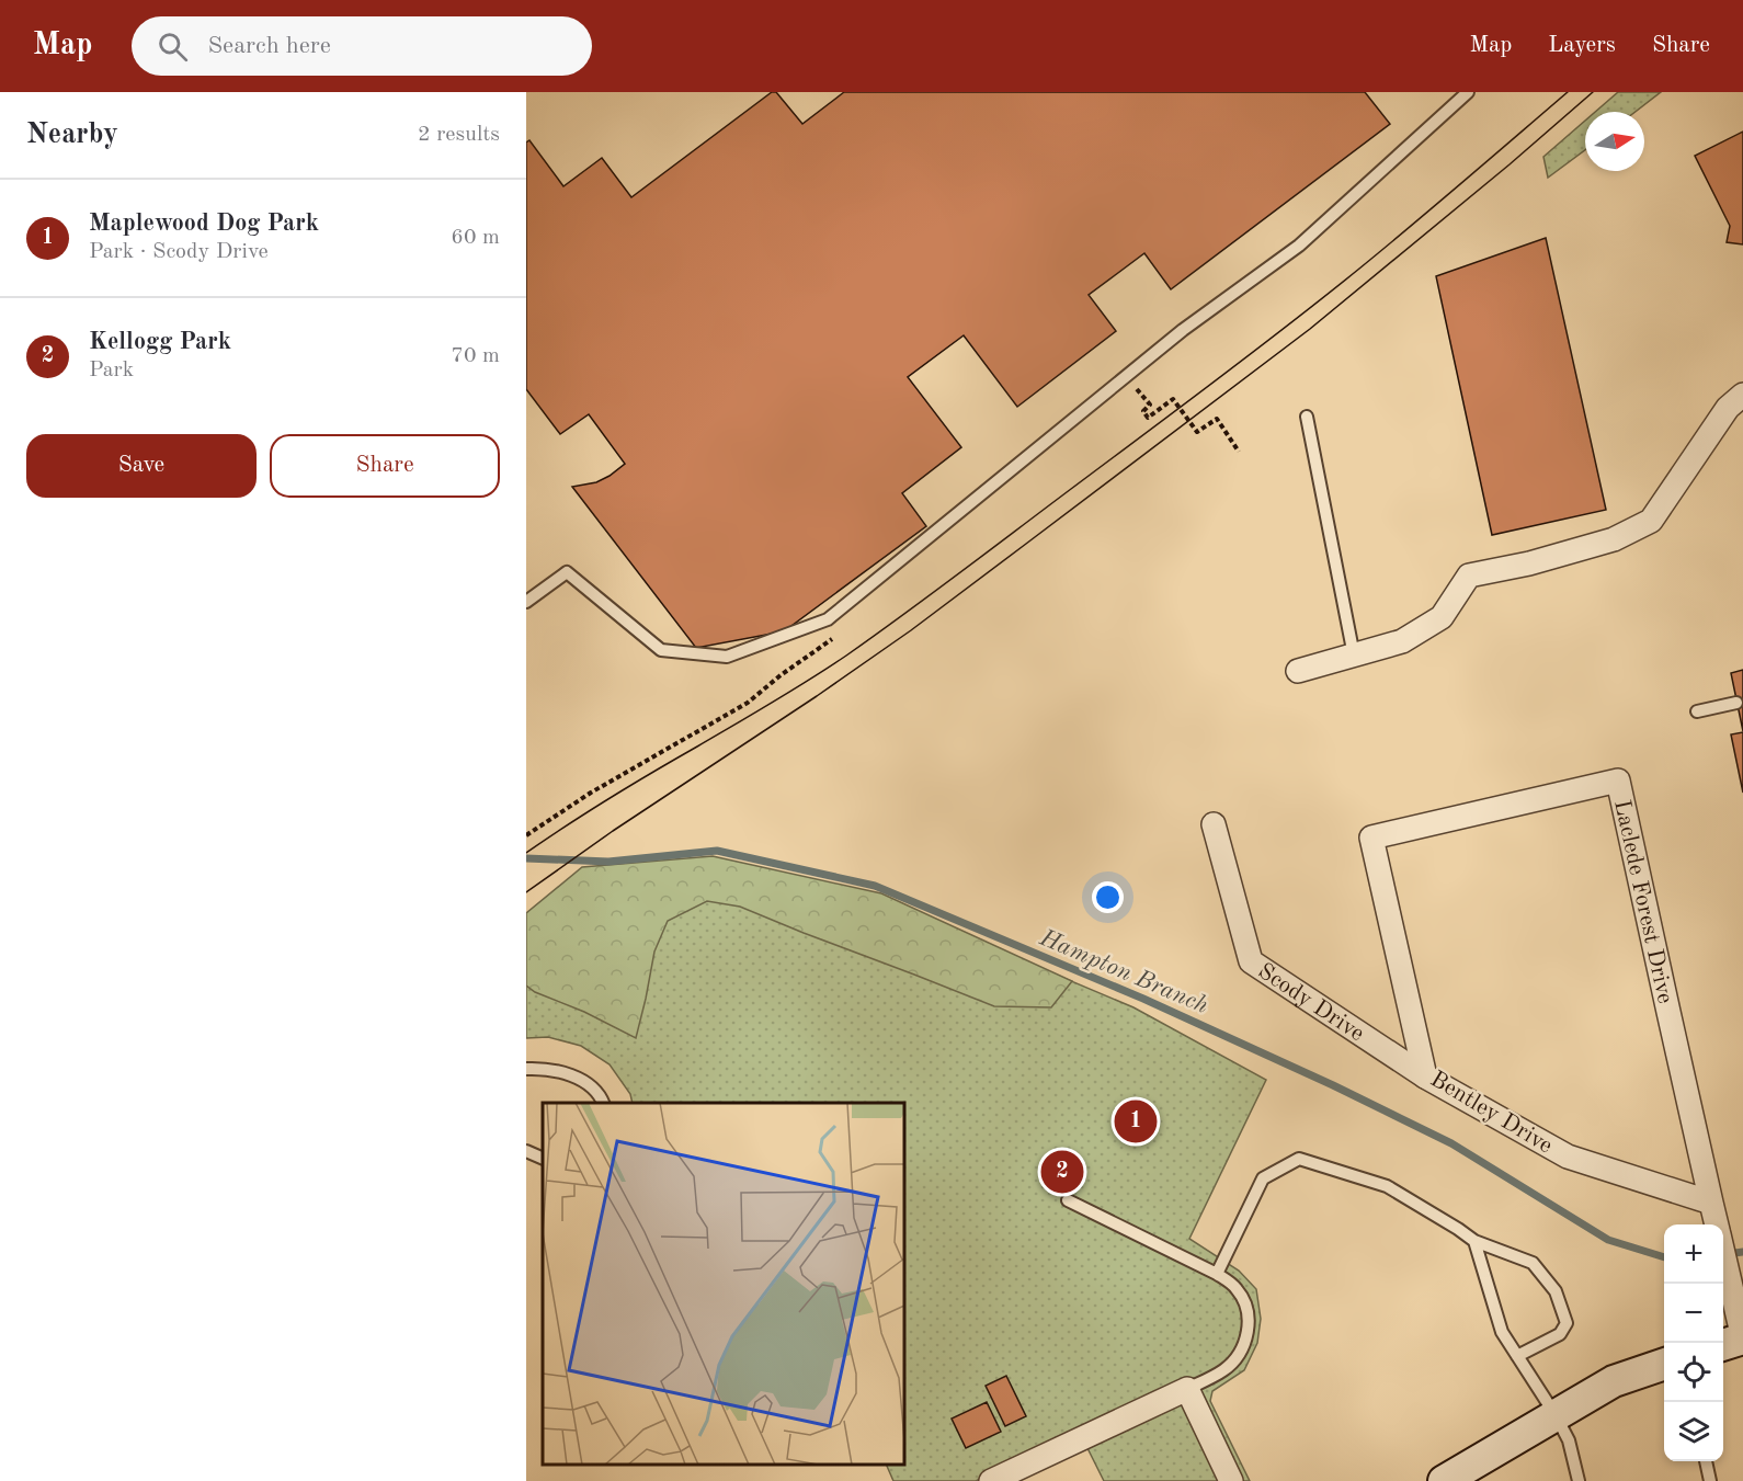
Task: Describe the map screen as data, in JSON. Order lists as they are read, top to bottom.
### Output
{
  "streets": {
    "street": ["Laclede Forest Drive", "Scody Drive", "Bentley Drive"]
  },
  "crossings": [
    ["Laclede Forest Drive", "Bentley Drive"],
    ["Scody Drive", "Bentley Drive"]
  ],
  "water": ["Hampton Branch"],
  "north": "right",
  "page": {
    "header": "Map",
    "search": "Search here",
    "nav": ["Map", "Layers", "Share"],
    "heading": ["Nearby", "2 results"],
    "list": [
      {
        "mark": "1",
        "name": "Maplewood Dog Park",
        "note": "Park · Scody Drive",
        "value": "60 m"
      },
      {
        "mark": "2",
        "name": "Kellogg Park",
        "note": "Park",
        "value": "70 m"
      }
    ],
    "buttons": ["Save", "Share"],
    "pins": ["1", "2"],
    "map_buttons": ["+", "−"]
  }
}
